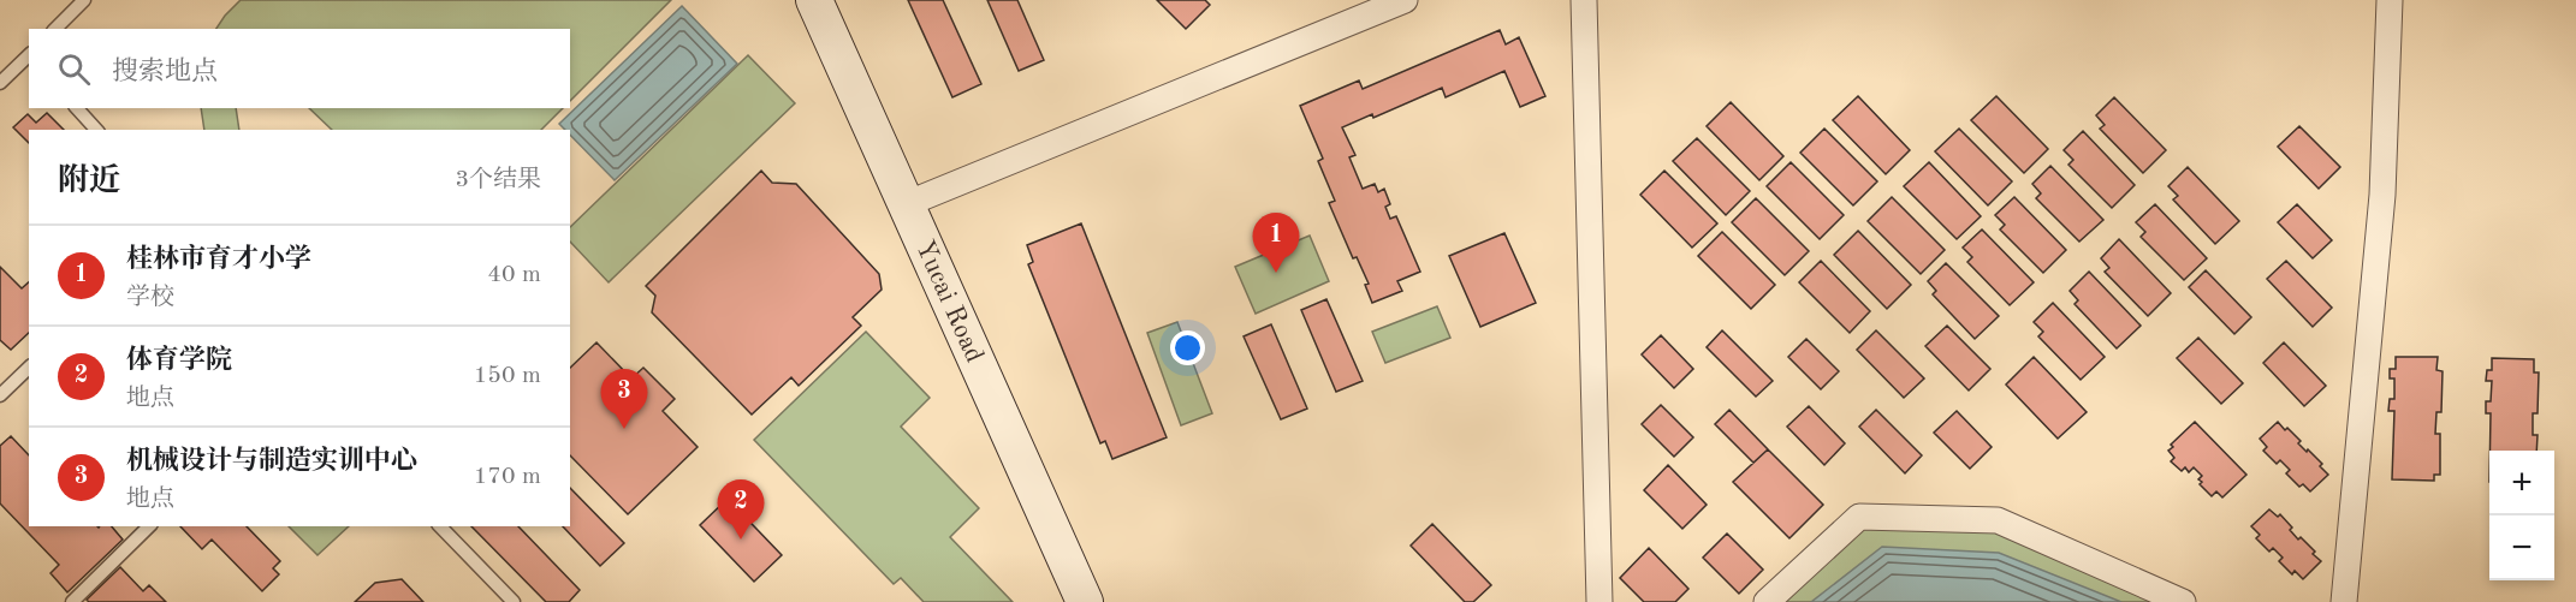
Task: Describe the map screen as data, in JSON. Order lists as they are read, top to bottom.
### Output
{
  "streets": {
    "main road": ["Yucai Road"]
  },
  "page": {
    "search": "搜索地点",
    "heading": ["附近", "3个结果"],
    "pins": ["1", "3", "2"],
    "list": [
      {
        "mark": "1",
        "name": "桂林市育才小学",
        "note": "学校",
        "value": "40 m"
      },
      {
        "mark": "2",
        "name": "体育学院",
        "note": "地点",
        "value": "150 m"
      },
      {
        "mark": "3",
        "name": "机械设计与制造实训中心",
        "note": "地点",
        "value": "170 m"
      }
    ],
    "map_buttons": ["+", "−"]
  }
}
